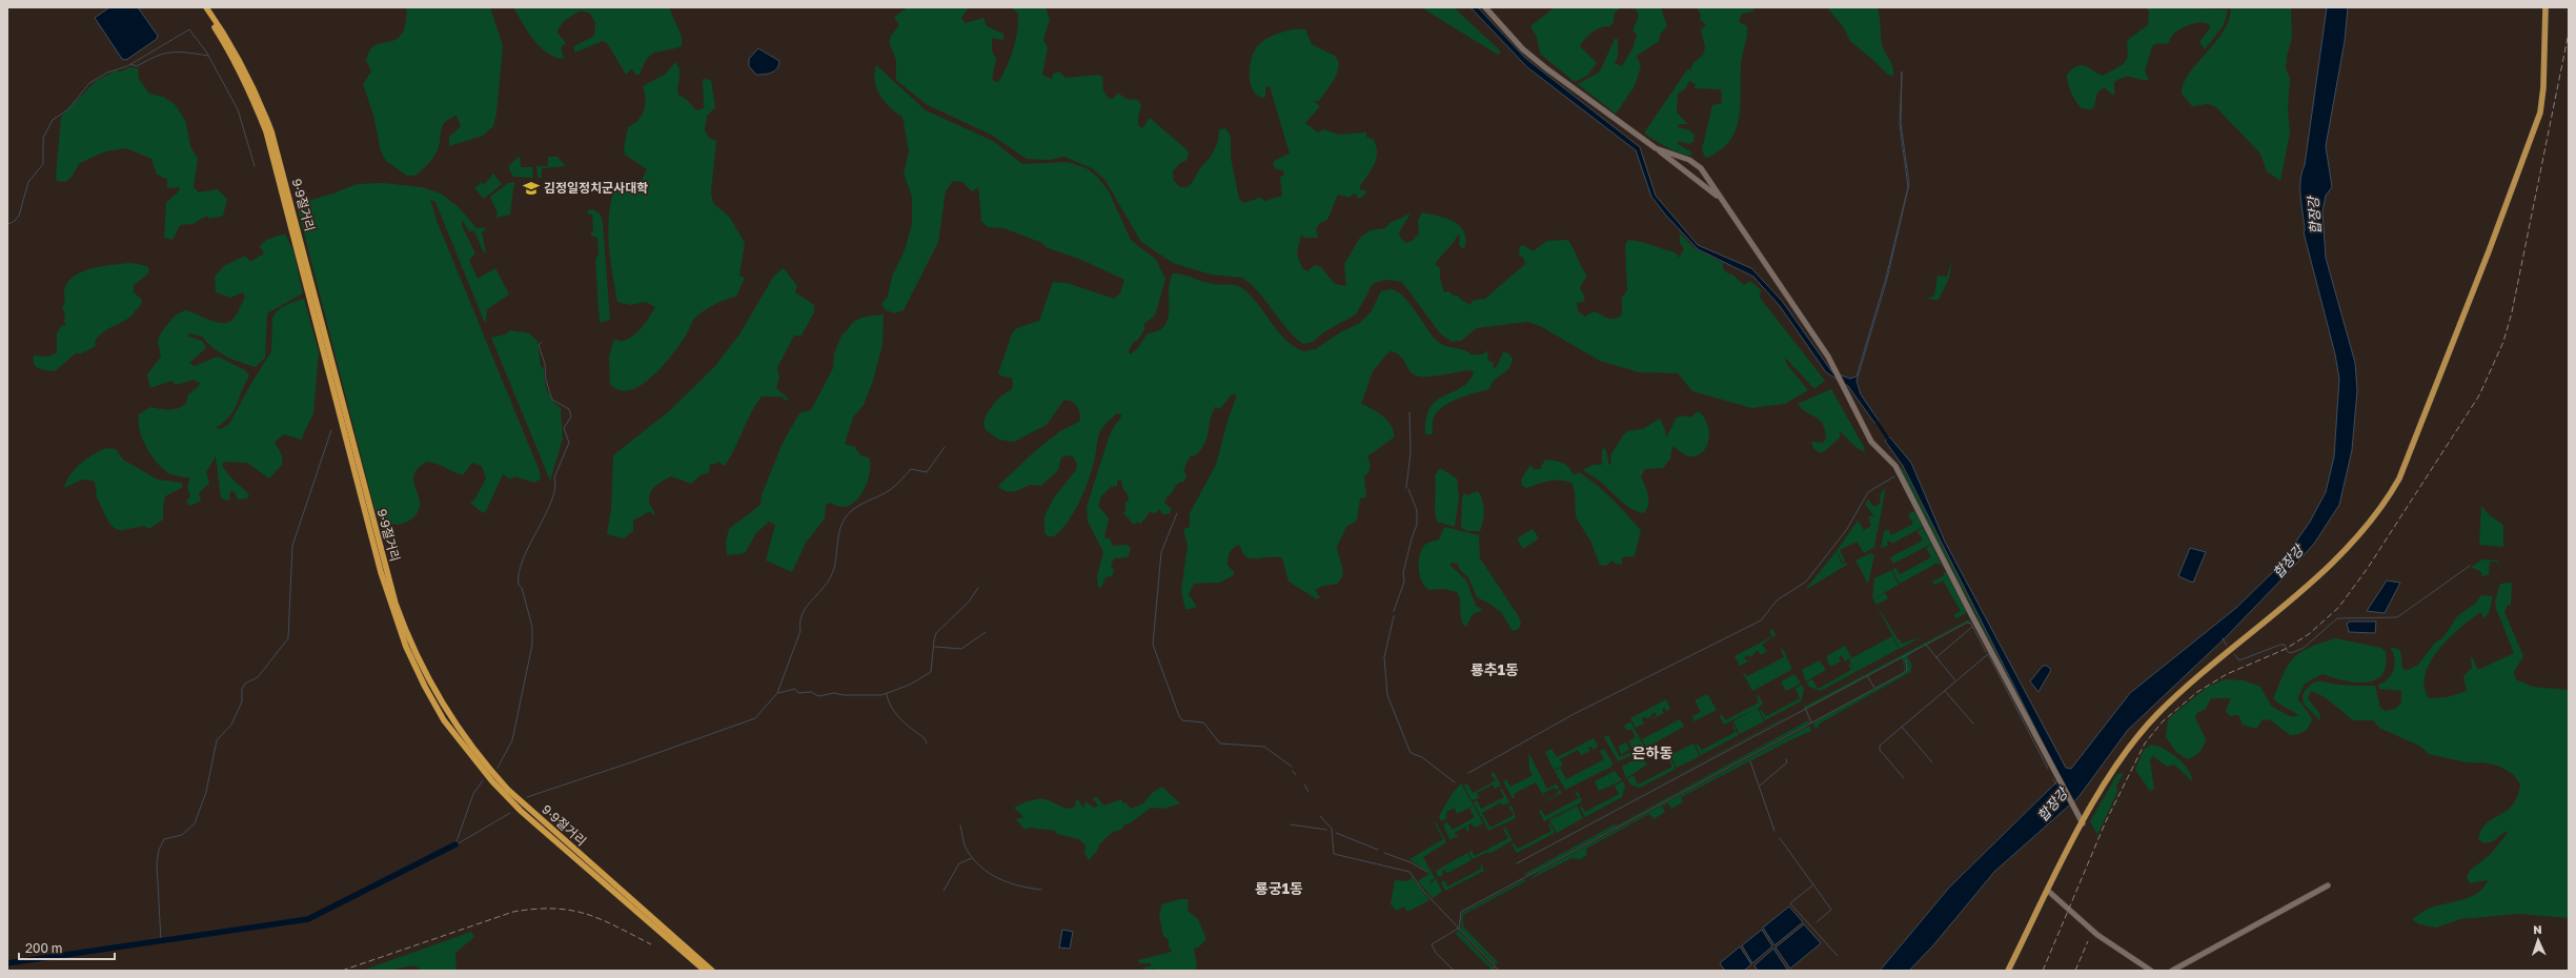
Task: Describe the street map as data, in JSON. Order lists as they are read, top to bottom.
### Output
{
  "streets": {
    "highway": ["9·9절거리"]
  },
  "districts": ["룡추1동", "은하동", "룡궁1동"],
  "water": ["합장강"],
  "places": {
    "school or university": ["김정일정치군사대학"]
  },
  "scale_bar": "200 m",
  "north": "top"
}
